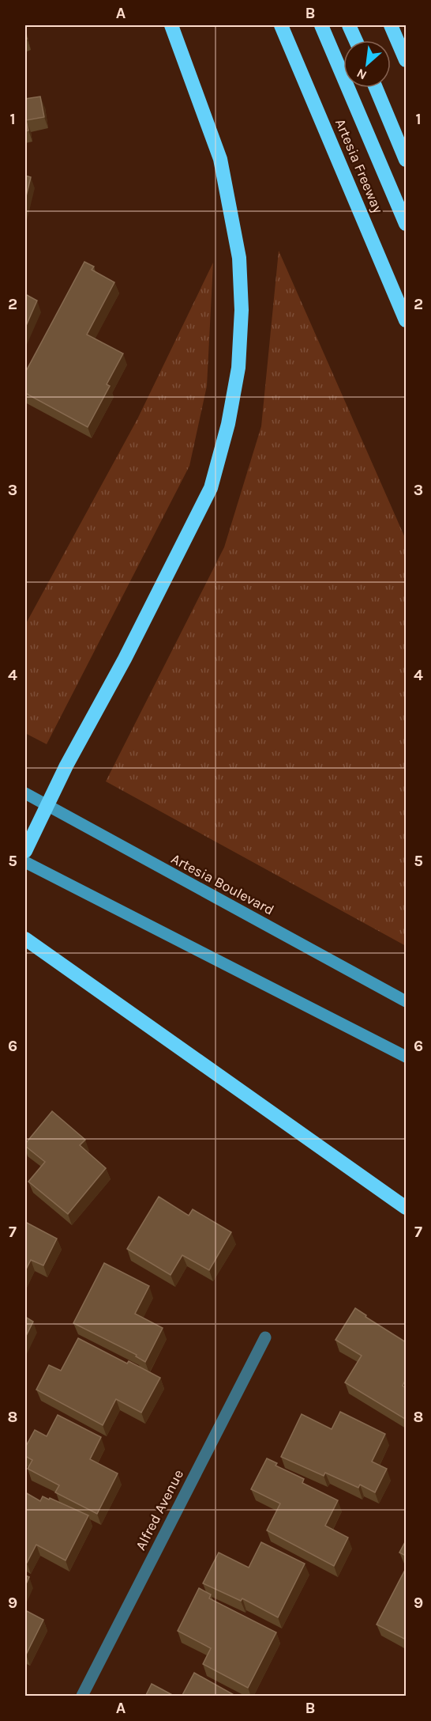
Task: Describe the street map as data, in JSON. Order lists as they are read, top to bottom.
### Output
{
  "streets": {
    "highway": ["Artesia Freeway"],
    "main road": ["Artesia Boulevard"],
    "street": ["Alfred Avenue"]
  },
  "north": "bottom left",
  "grid": {
    "columns": ["A", "B"],
    "rows": [
      "1",
      "2",
      "3",
      "4",
      "5",
      "6",
      "7",
      "8",
      "9"
    ]
  }
}
